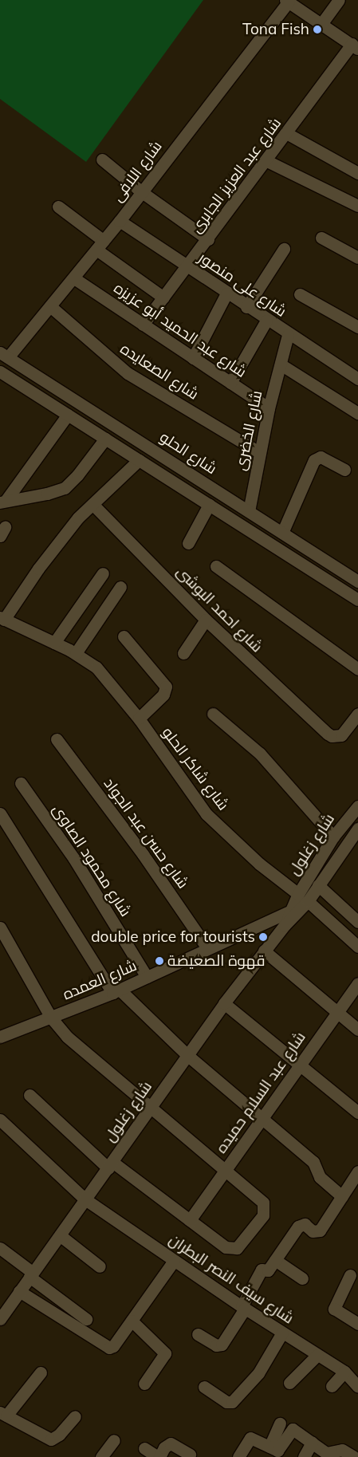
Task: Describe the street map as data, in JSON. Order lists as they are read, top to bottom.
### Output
{
  "streets": {
    "street": [
      "شارع اللافى",
      "شارع عبد العزيز الجابرى",
      "شارع على منصور",
      "شارع عبد الحميد أبو عزيزه",
      "شارع الصعايده",
      "شارع الخضرى",
      "شارع الحلو",
      "شارع احمد البوشى",
      "شارع شاكر الحلو",
      "شارع حسن عبد الجواد",
      "شارع زغلول",
      "شارع محمود الصاوى",
      "شارع العمده",
      "شارع عبد السلام حميده",
      "شارع سيف النصر البطران"
    ]
  },
  "crossings": [
    ["شارع اللافى", "شارع على منصور"],
    ["شارع اللافى", "شارع عبد الحميد أبو عزيزه"],
    ["شارع اللافى", "شارع الصعايده"],
    ["شارع اللافى", "شارع الحلو"],
    ["شارع عبد العزيز الجابرى", "شارع على منصور"],
    ["شارع عبد العزيز الجابرى", "شارع عبد الحميد أبو عزيزه"],
    ["شارع على منصور", "شارع الخضرى"],
    ["شارع عبد الحميد أبو عزيزه", "شارع الخضرى"],
    ["شارع الصعايده", "شارع الخضرى"],
    ["شارع الخضرى", "شارع الحلو"],
    ["شارع شاكر الحلو", "شارع زغلول"],
    ["شارع حسن عبد الجواد", "شارع العمده"],
    ["شارع زغلول", "شارع العمده"],
    ["شارع زغلول", "شارع سيف النصر البطران"],
    ["شارع محمود الصاوى", "شارع العمده"]
  ],
  "places": ["Tona Fish", "double price for tourists", "قهوة الصعيضة"]
}
